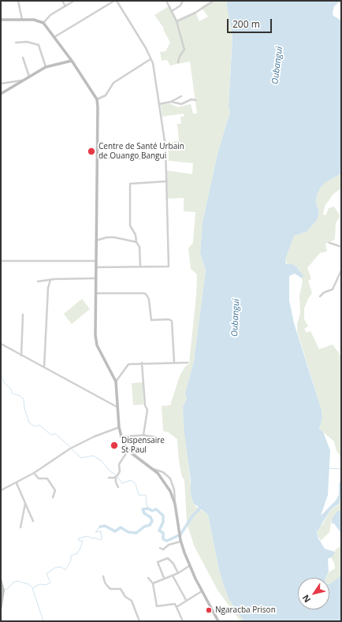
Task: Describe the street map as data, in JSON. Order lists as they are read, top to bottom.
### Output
{
  "water": ["Oubangui"],
  "places": ["Centre de Santé Urbain de Ouango Bangui", "Dispensaire St Paul", "Ngaracba Prison"],
  "scale_bar": "200 m",
  "north": "bottom left"
}
